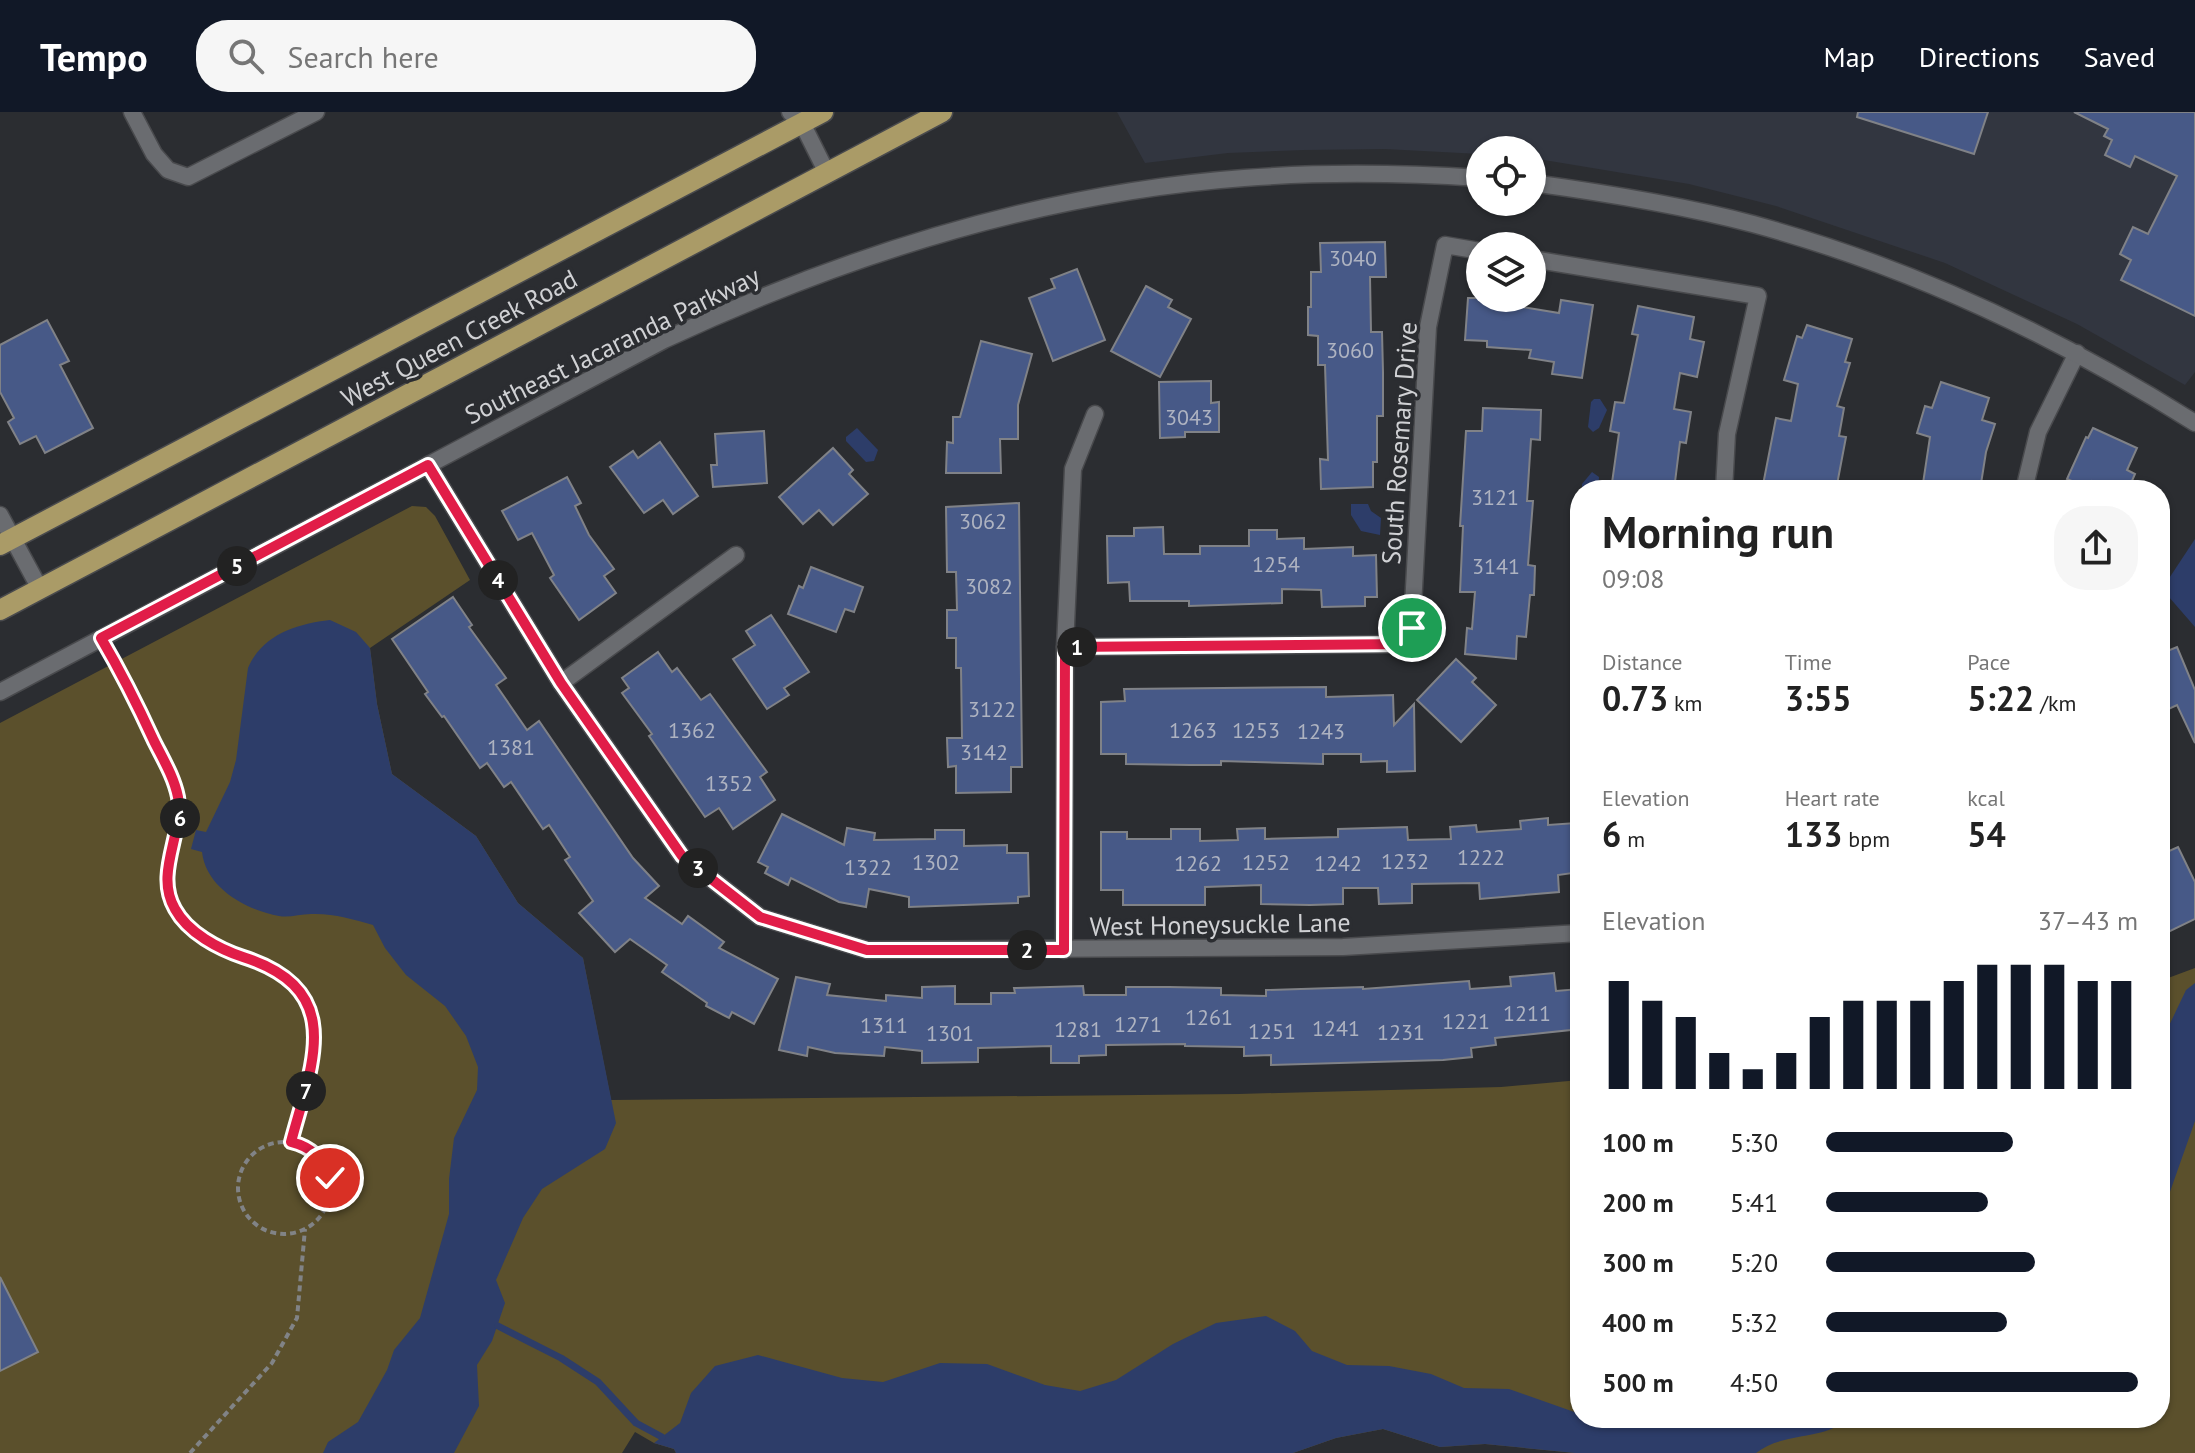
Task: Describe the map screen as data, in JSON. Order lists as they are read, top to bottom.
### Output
{
  "streets": {
    "main road": ["West Queen Creek Road"],
    "street": ["Southeast Jacaranda Parkway", "South Rosemary Drive", "West Honeysuckle Lane"]
  },
  "crossings": [
    ["Southeast Jacaranda Parkway", "West Honeysuckle Lane"]
  ],
  "house_numbers": [
    "3040",
    "3060",
    "3043",
    "3121",
    "3062",
    "1254",
    "3141",
    "3082",
    "3122",
    "1362",
    "1263",
    "1253",
    "1243",
    "1381",
    "3142",
    "1352",
    "1222",
    "1232",
    "1302",
    "1252",
    "1262",
    "1242",
    "1322",
    "1211",
    "1261",
    "1221",
    "1271",
    "1311",
    "1241",
    "1281",
    "1251",
    "1231",
    "1301"
  ],
  "page": {
    "header": "Tempo",
    "search": "Search here",
    "nav": ["Map", "Directions", "Saved"],
    "heading": ["Morning run", "09:08"],
    "pins": [
      "5",
      "4",
      "1",
      "6",
      "3",
      "2",
      "7"
    ],
    "stats": [
      ["Distance", "0.73 km"],
      ["Time", "3:55"],
      ["Pace", "5:22 /km"],
      ["Elevation", "6 m"],
      ["Heart rate", "133 bpm"],
      ["kcal", "54"]
    ],
    "chart": ["Elevation", "37–43 m"],
    "list": [
      {
        "name": "100 m",
        "note": "5:30"
      },
      {
        "name": "200 m",
        "note": "5:41"
      },
      {
        "name": "300 m",
        "note": "5:20"
      },
      {
        "name": "400 m",
        "note": "5:32"
      },
      {
        "name": "500 m",
        "note": "4:50"
      }
    ]
  }
}
